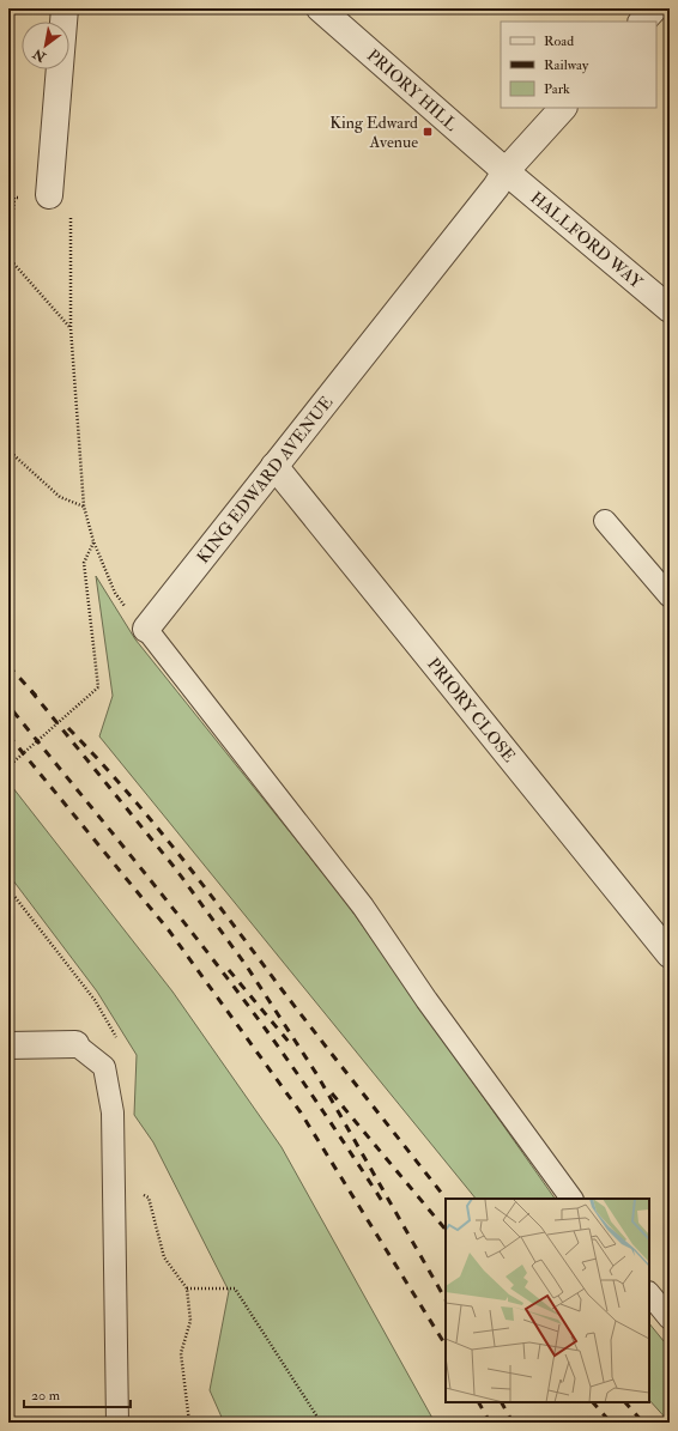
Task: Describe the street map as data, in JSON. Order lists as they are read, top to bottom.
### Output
{
  "streets": {
    "street": [
      "PRIORY HILL",
      "HALLFORD WAY",
      "KING EDWARD AVENUE",
      "PRIORY CLOSE"
    ]
  },
  "crossings": [
    ["PRIORY HILL", "HALLFORD WAY"],
    ["PRIORY HILL", "KING EDWARD AVENUE"],
    ["HALLFORD WAY", "KING EDWARD AVENUE"],
    ["KING EDWARD AVENUE", "PRIORY CLOSE"]
  ],
  "places": {
    "transit": ["King Edward Avenue"]
  },
  "legend": ["Road", "Railway", "Park"],
  "scale_bar": "20 m",
  "north": "bottom left"
}
